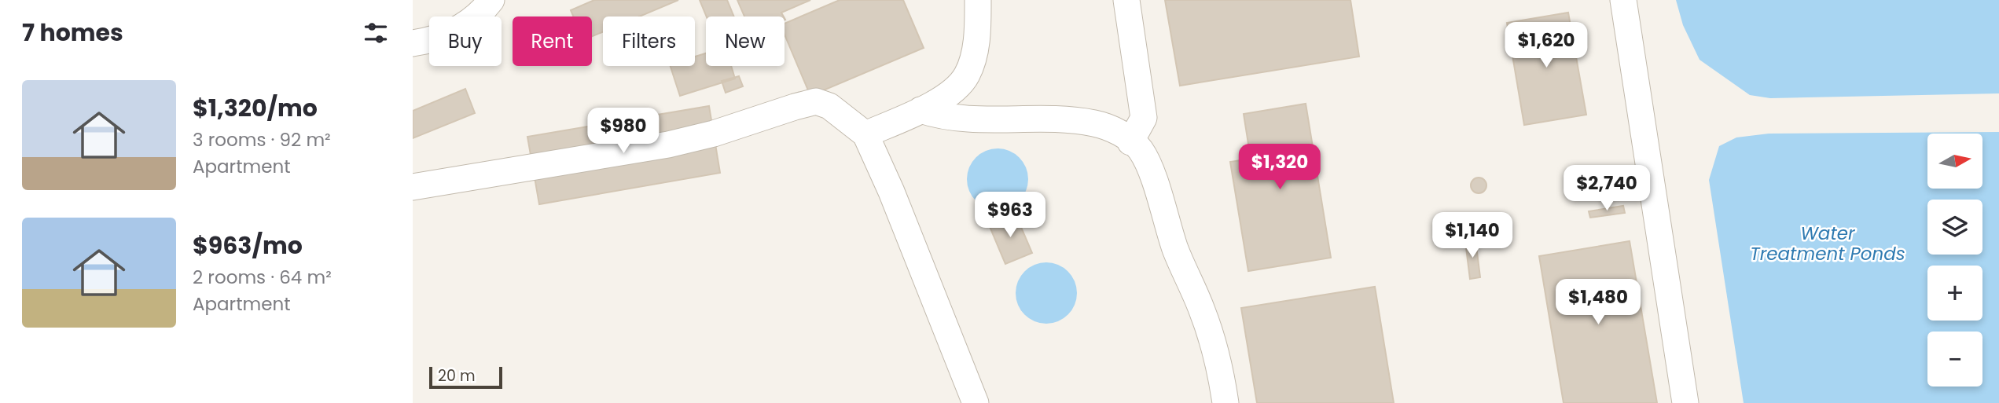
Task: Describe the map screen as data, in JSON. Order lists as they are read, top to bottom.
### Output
{
  "water": ["Water Treatment Ponds"],
  "scale_bar": "20 m",
  "north": "right",
  "page": {
    "heading": "7 homes",
    "chip": [
      "Buy",
      "Rent",
      "Filters",
      "New"
    ],
    "price": [
      "$1,620",
      "$980",
      "$1,320",
      "$2,740",
      "$963",
      "$1,140",
      "$1,480"
    ],
    "list": [
      {
        "name": "$1,320/mo",
        "note": "3 rooms · 92 m² · Apartment"
      },
      {
        "name": "$963/mo",
        "note": "2 rooms · 64 m² · Apartment"
      }
    ],
    "map_buttons": ["+", "−"],
    "scale": "20 m"
  }
}
